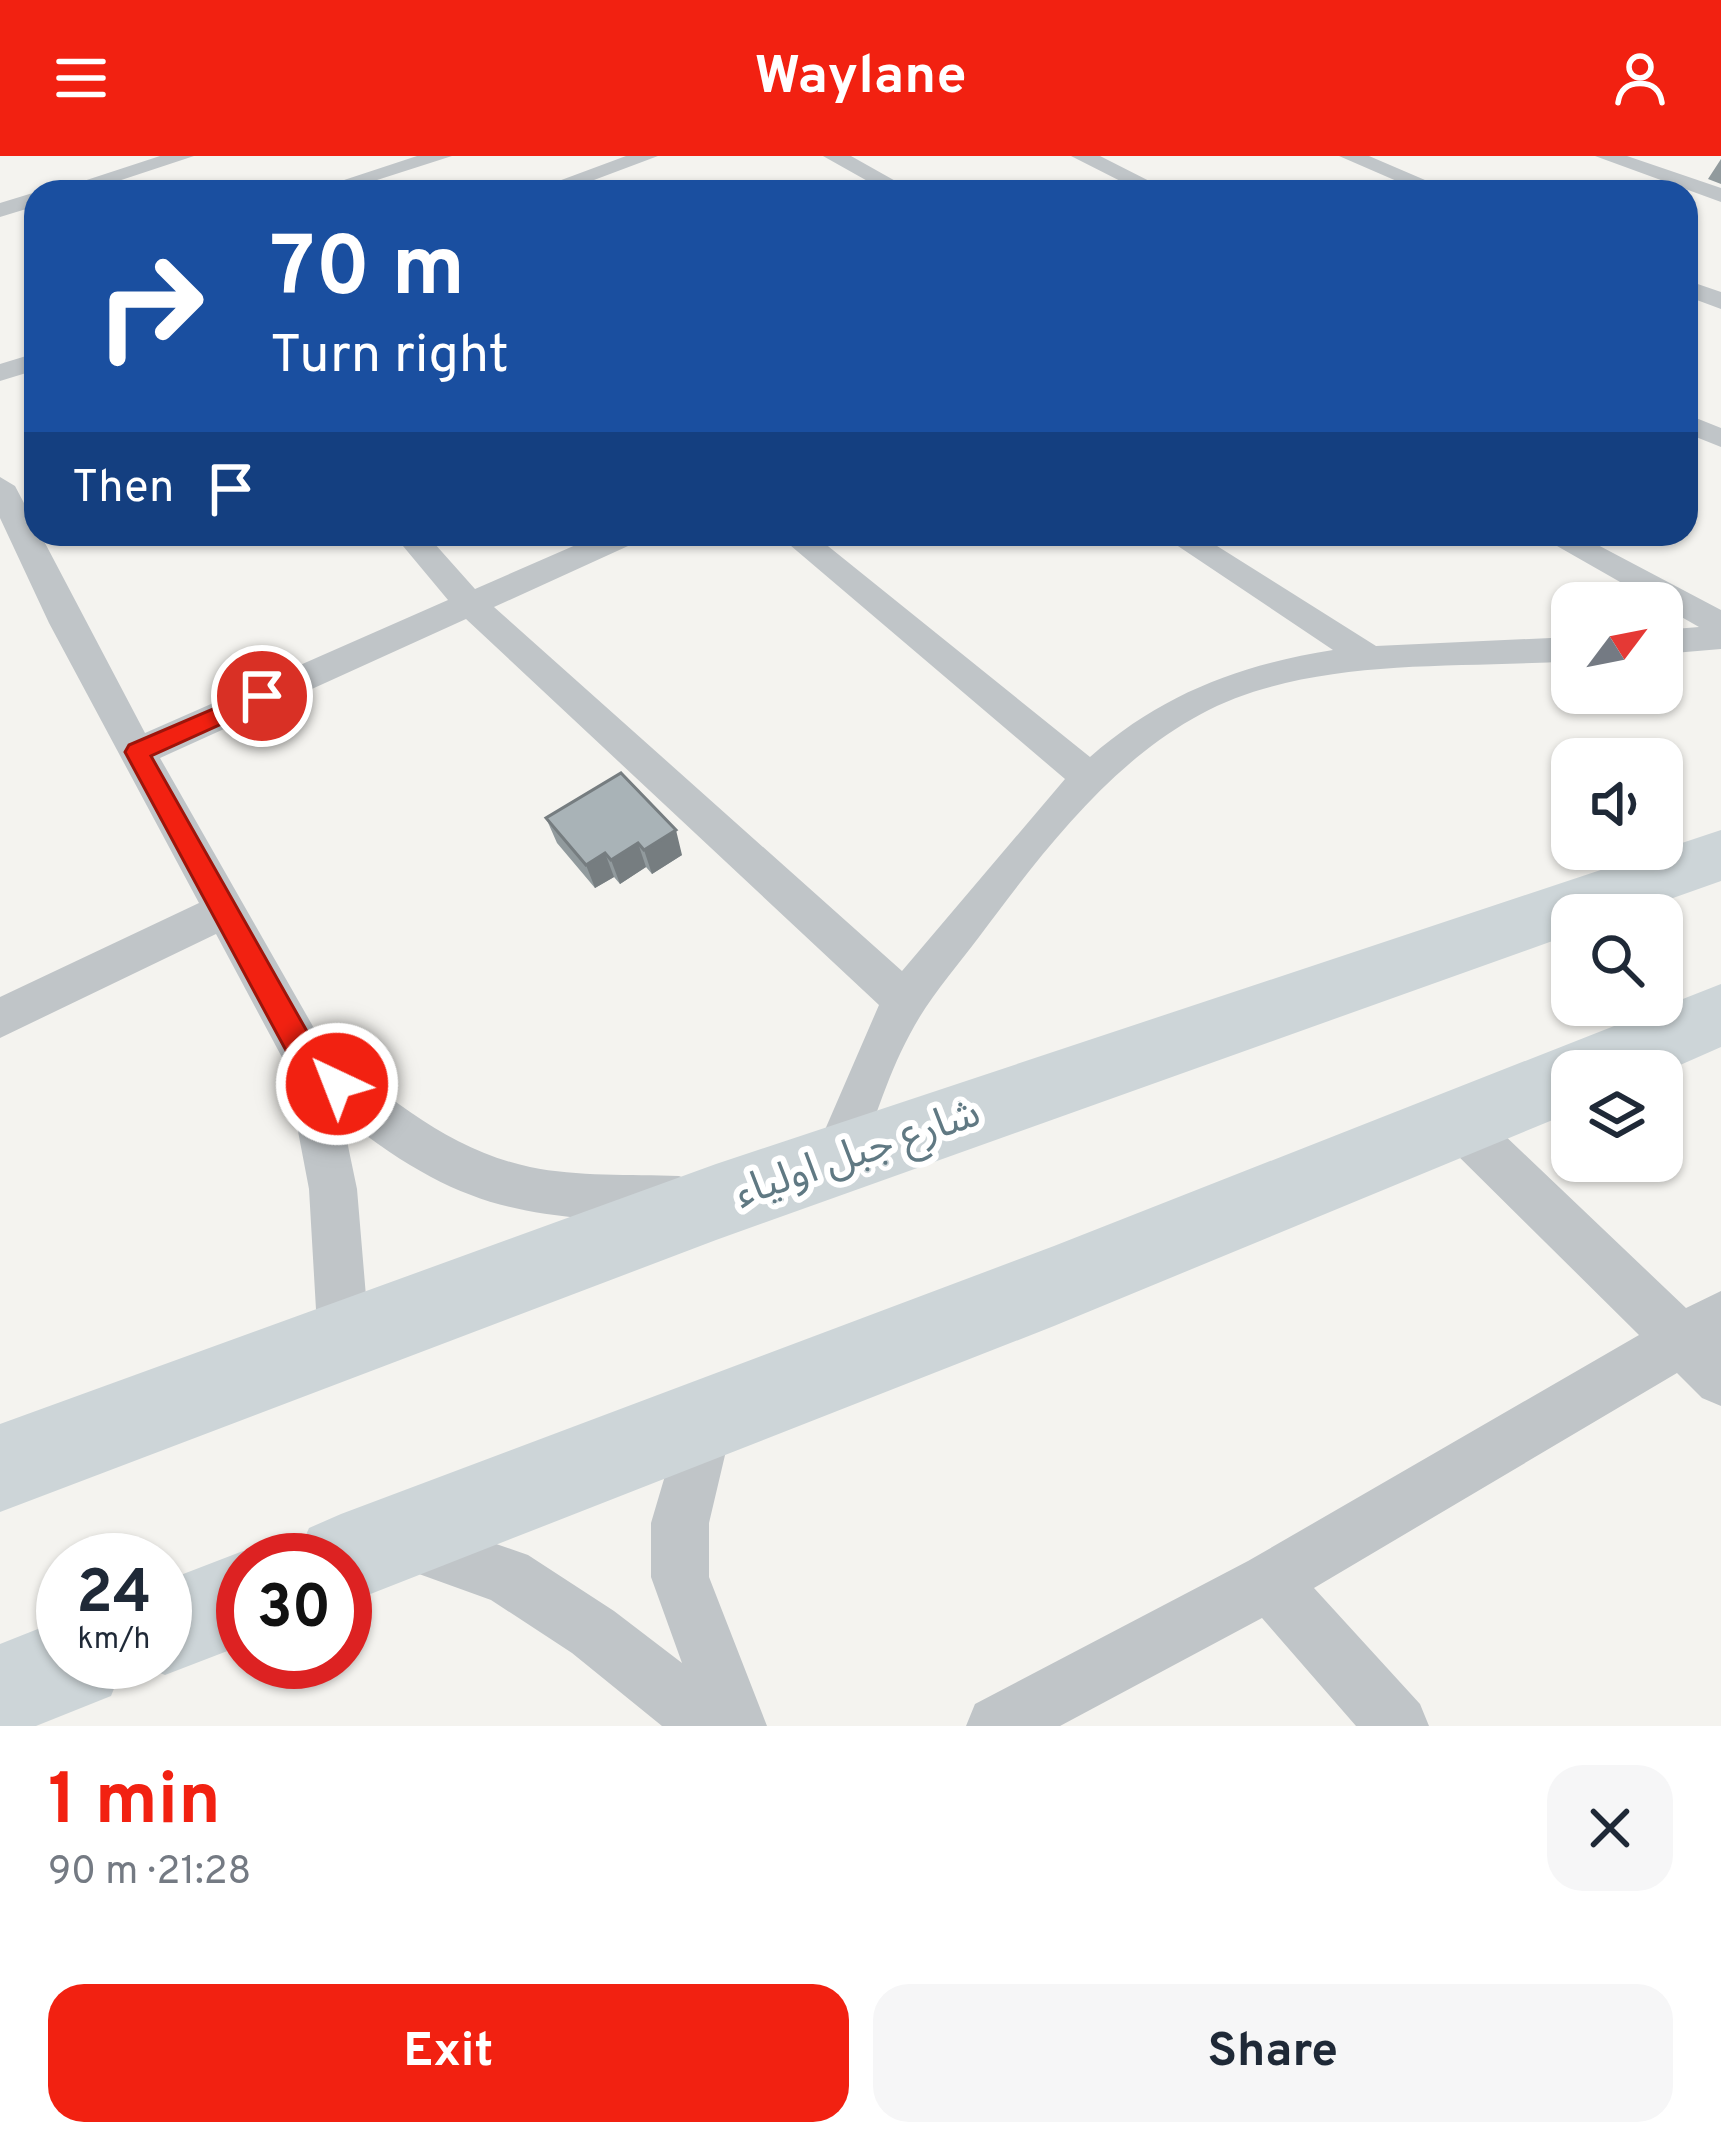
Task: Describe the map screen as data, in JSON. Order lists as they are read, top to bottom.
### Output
{
  "streets": {
    "highway": ["شارع جبل اولياء"]
  },
  "north": "top right",
  "page": {
    "header": "Waylane",
    "turn": ["70 m", "Turn right"],
    "then": "Then",
    "speed": "24 km/h",
    "limit": "30",
    "heading": ["1 min", "90 m · 21:28"],
    "buttons": ["Exit", "Share"]
  }
}
